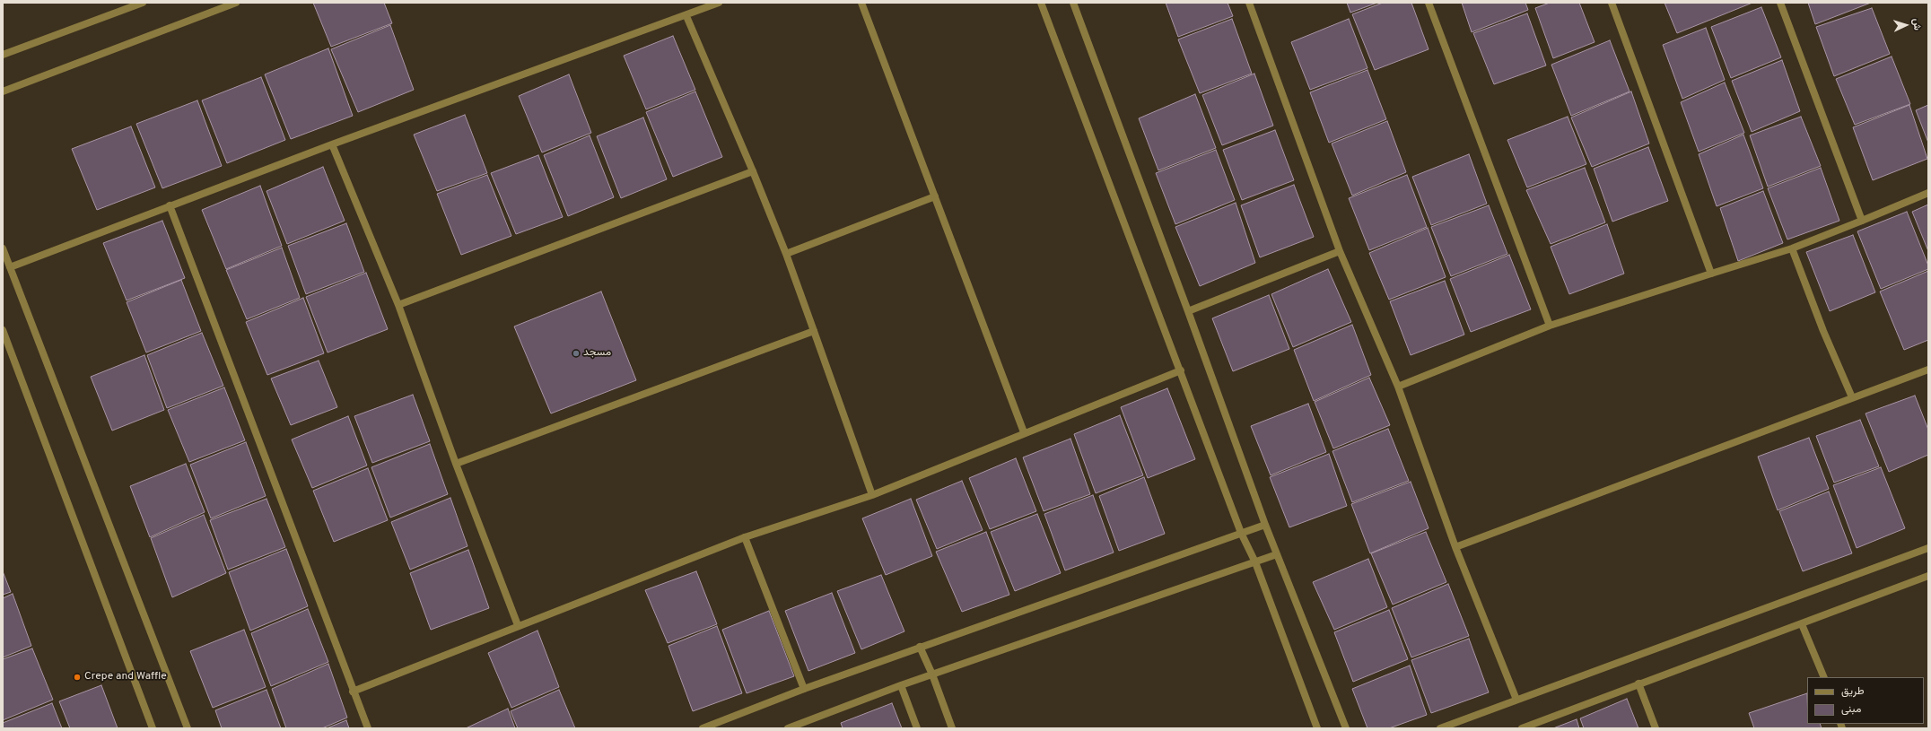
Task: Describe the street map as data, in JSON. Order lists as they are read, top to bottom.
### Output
{
  "places": ["مسجد", "Crepe and Waffle"],
  "legend": ["طريق", "مبنى"],
  "north": "right"
}
